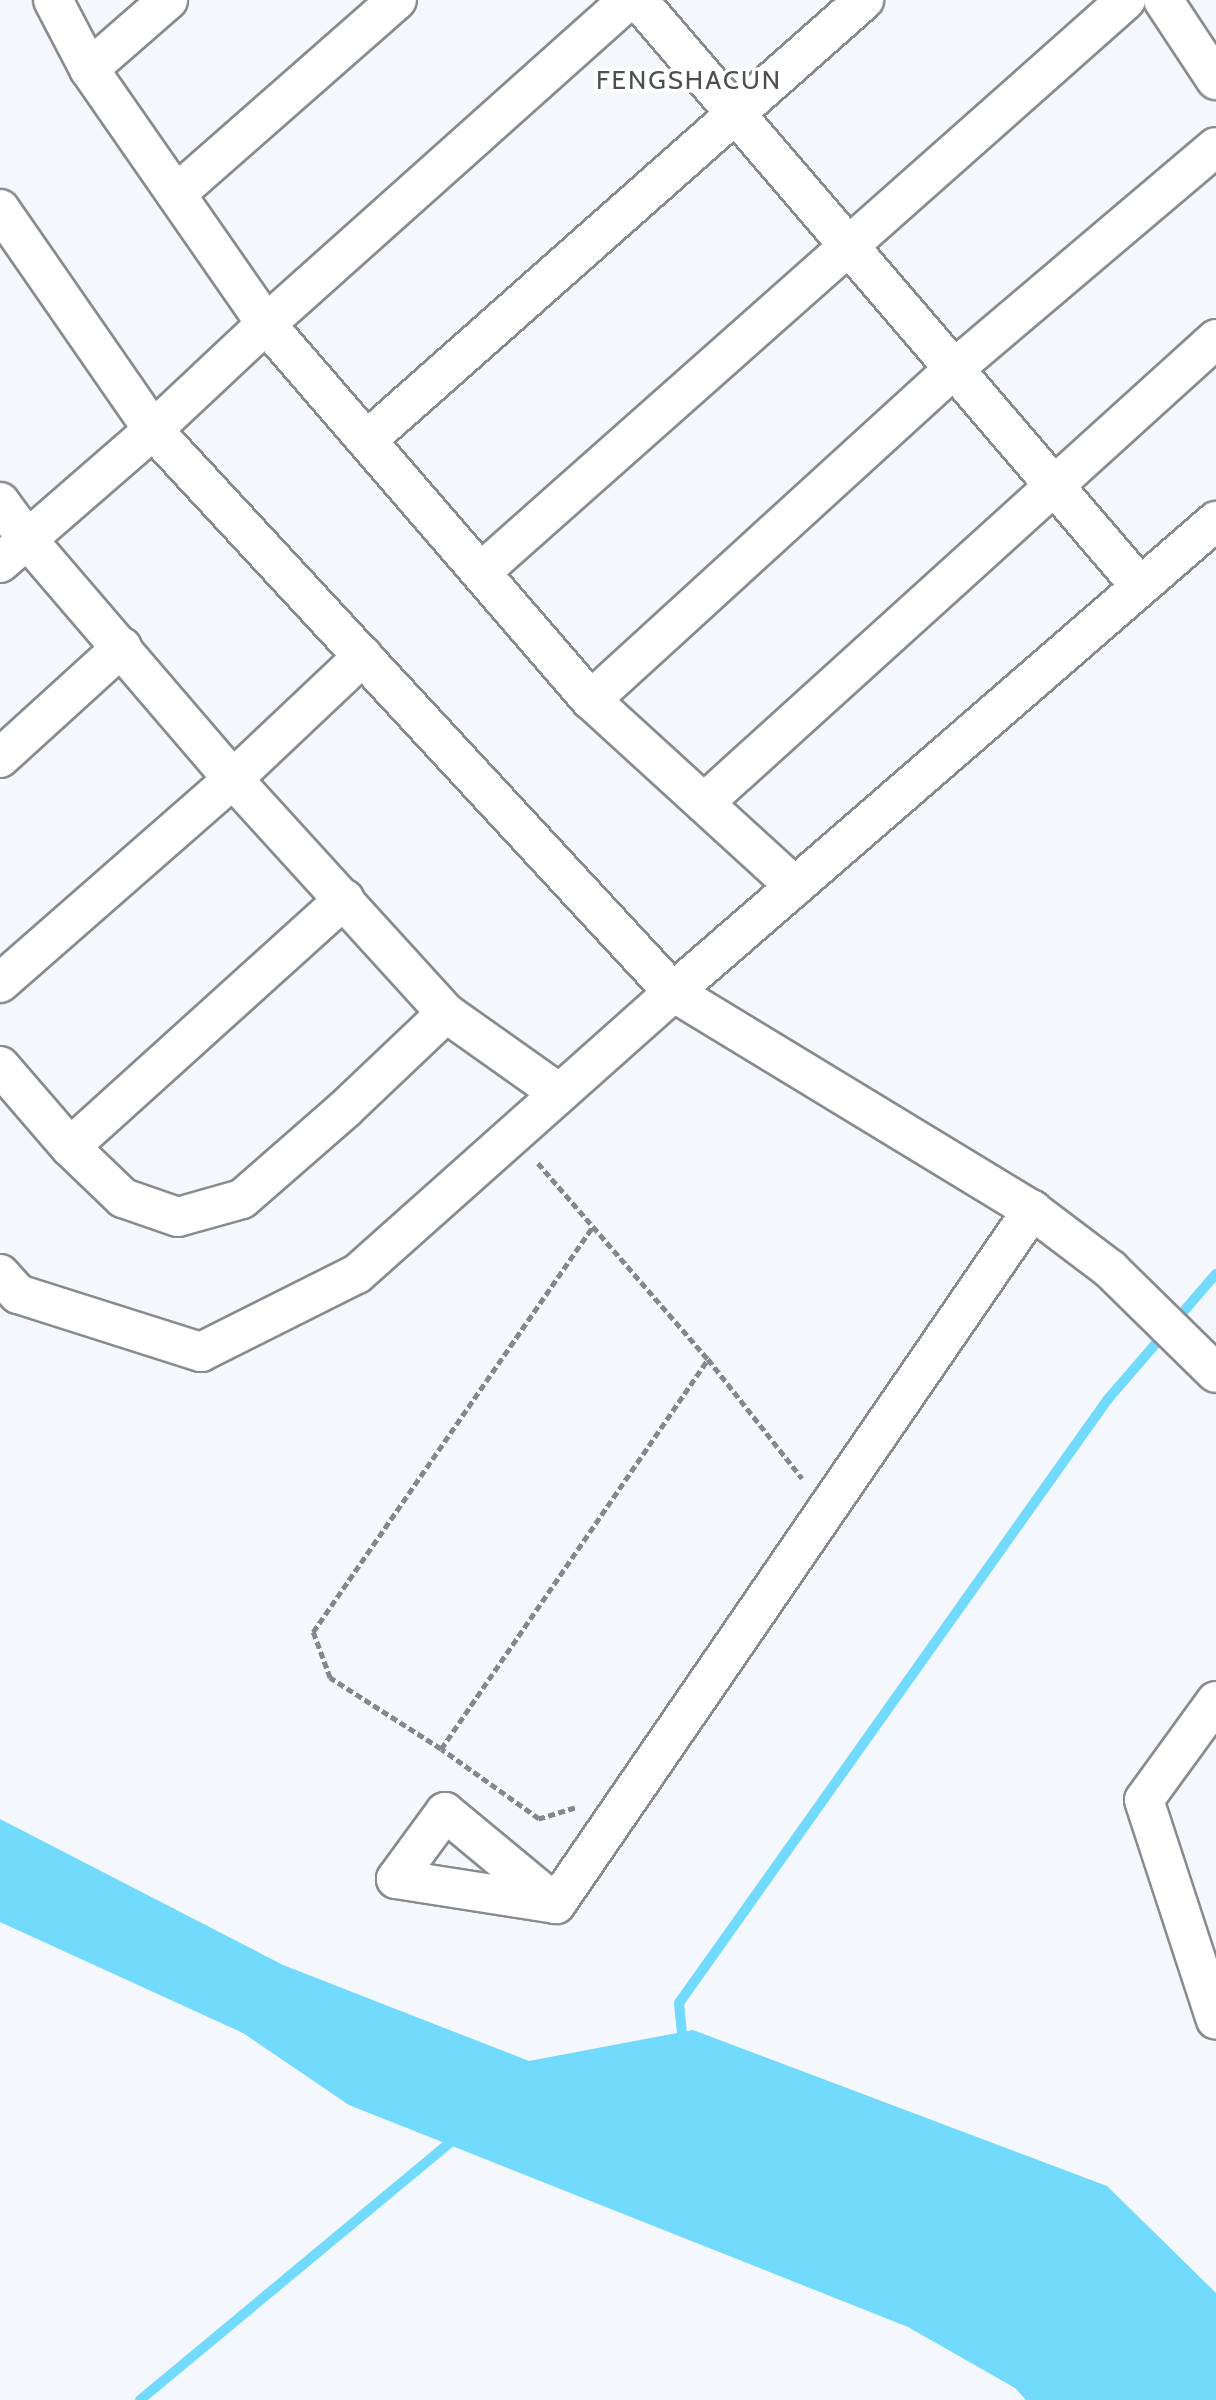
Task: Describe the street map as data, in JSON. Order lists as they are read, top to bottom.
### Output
{
  "districts": ["FENGSHACUN"]
}
